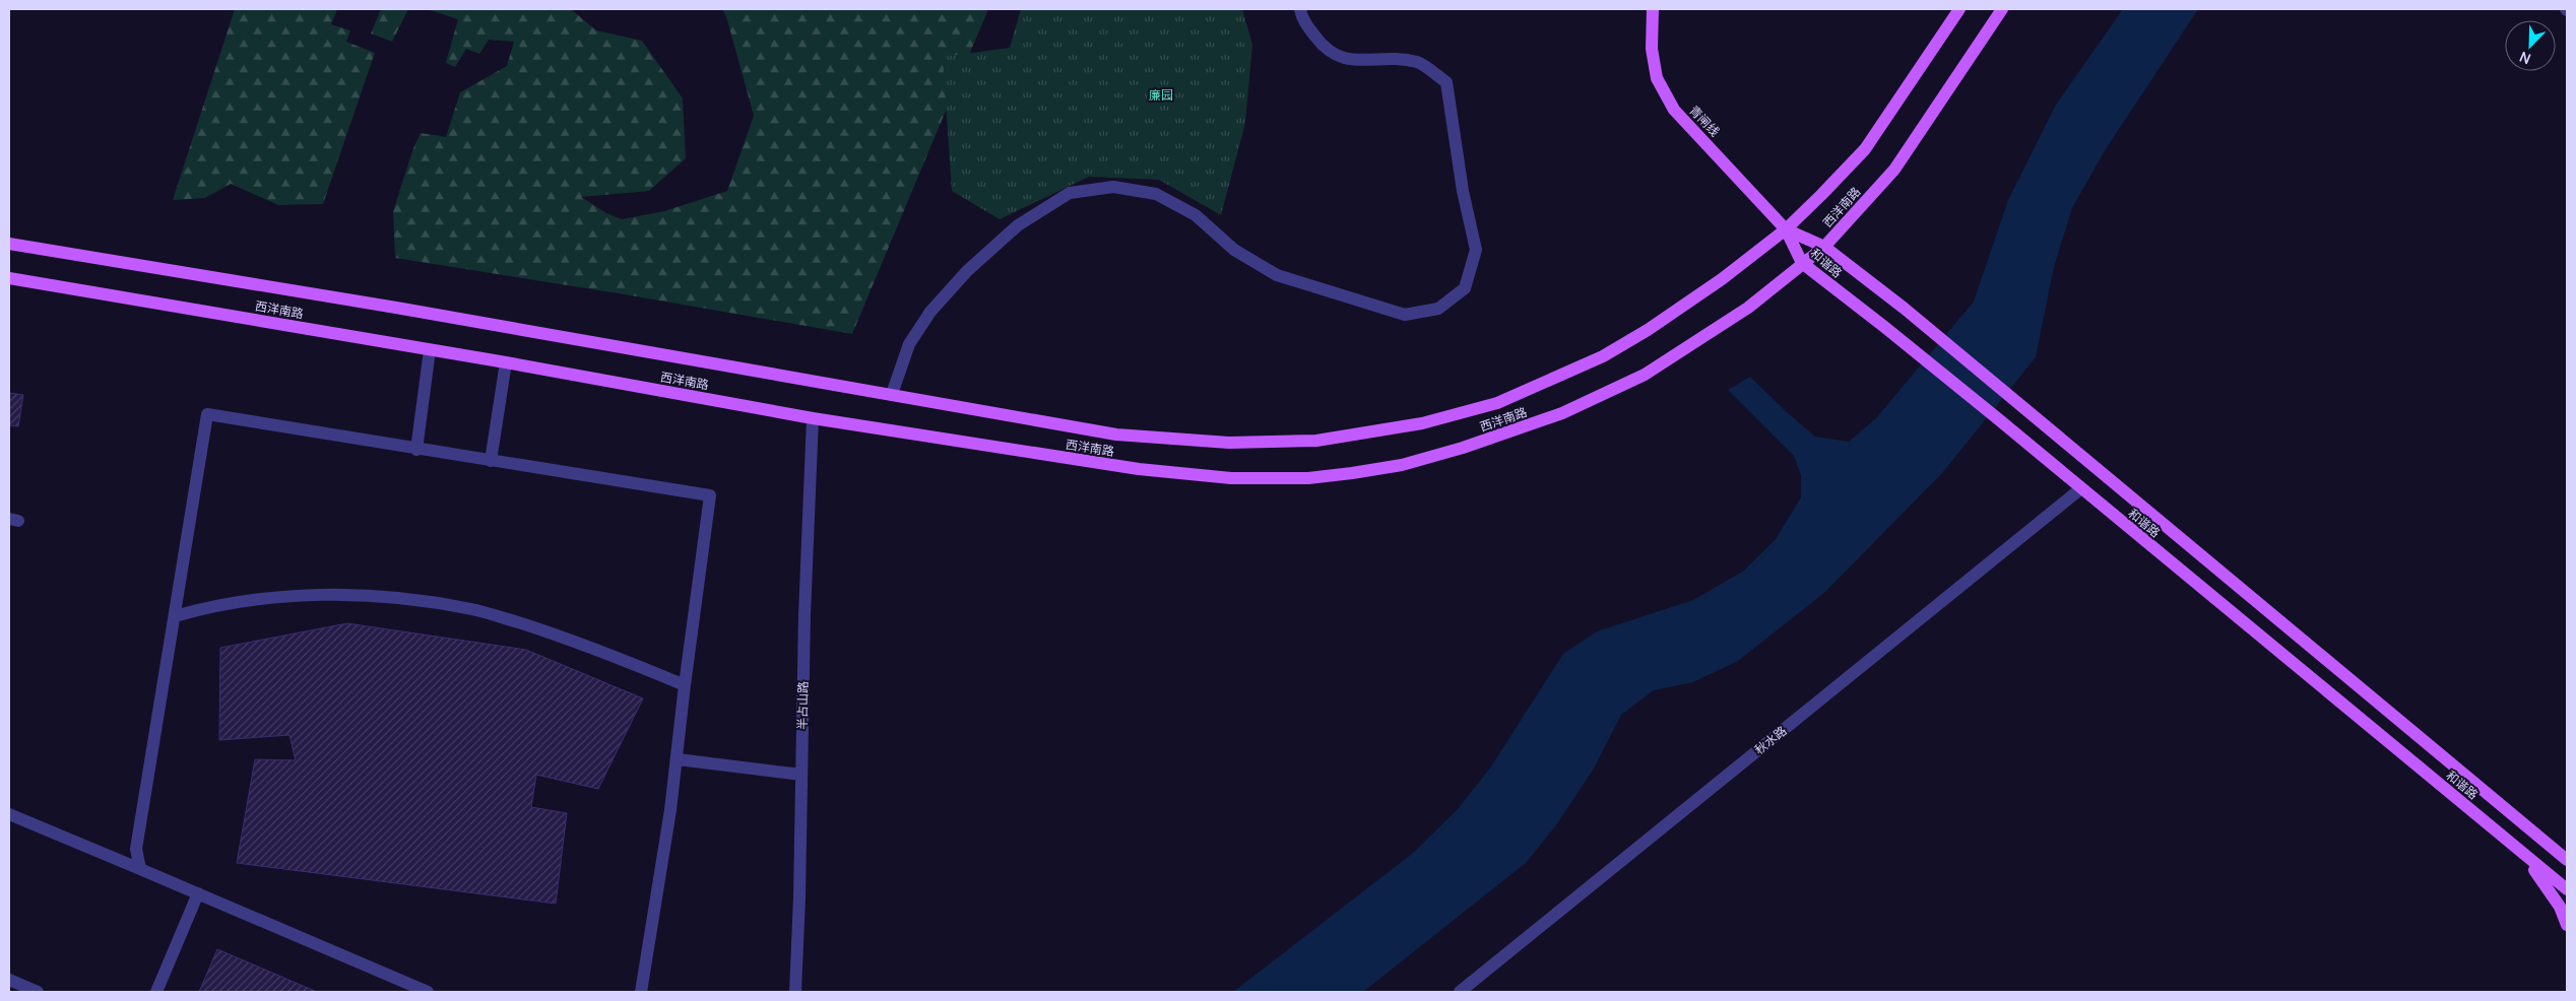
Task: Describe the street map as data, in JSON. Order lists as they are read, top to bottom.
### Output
{
  "streets": {
    "main road": ["青闸线", "西洋南路", "和谐路"],
    "street": ["半占山路", "秋水路"]
  },
  "crossings": [
    ["青闸线", "西洋南路"],
    ["青闸线", "和谐路"],
    ["西洋南路", "和谐路"],
    ["西洋南路", "半占山路"],
    ["和谐路", "秋水路"]
  ],
  "parks": ["廉园"],
  "north": "bottom left"
}
